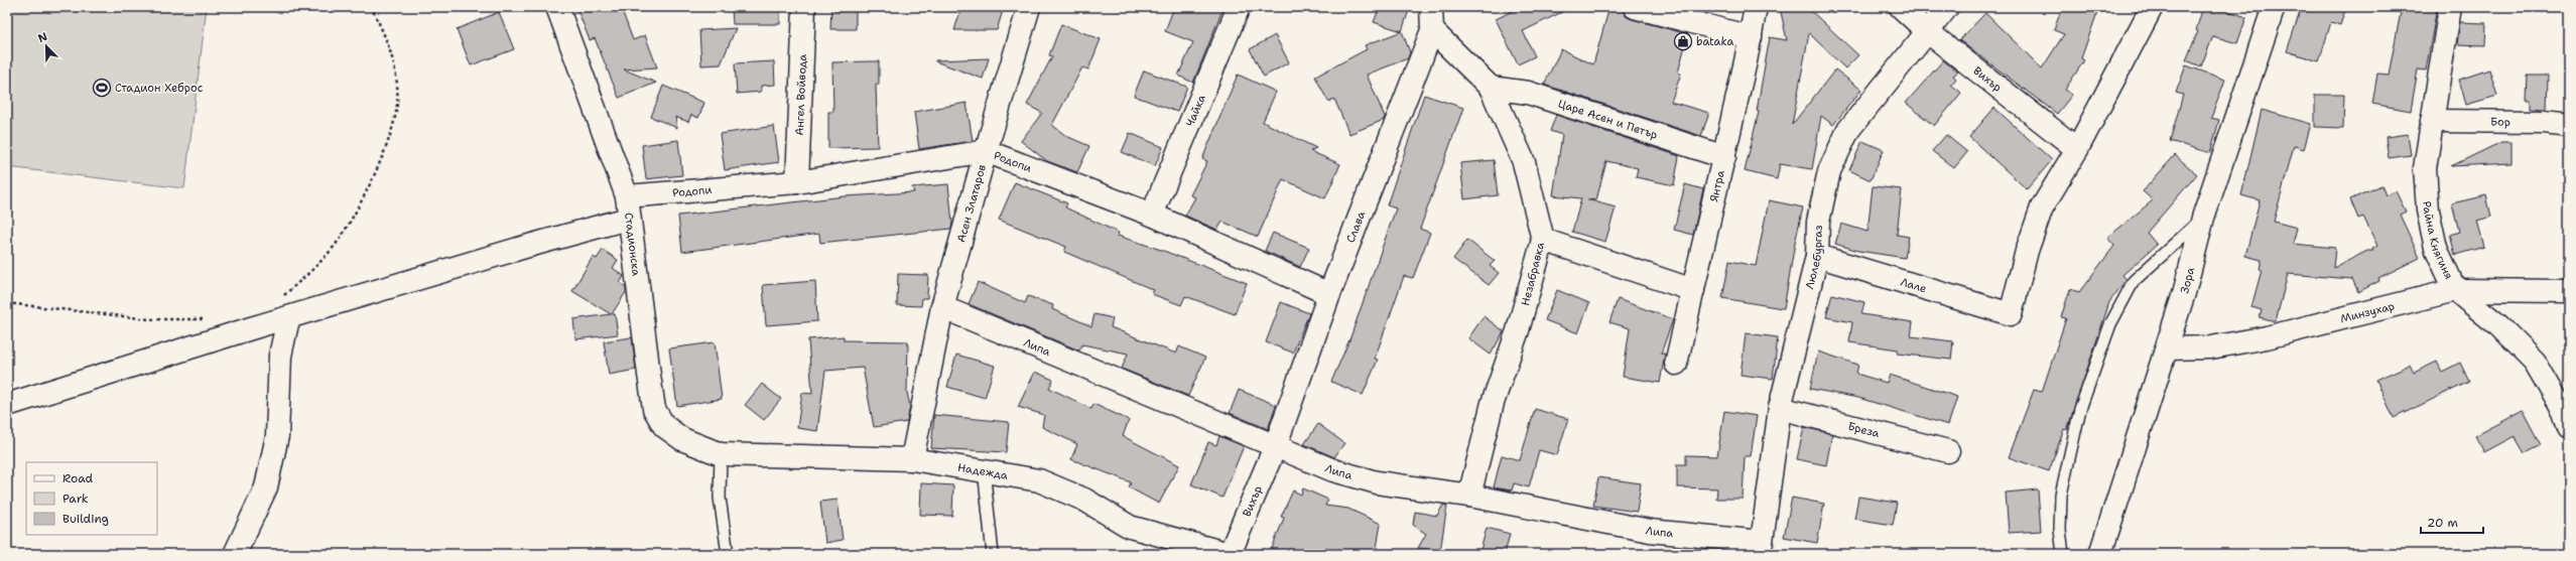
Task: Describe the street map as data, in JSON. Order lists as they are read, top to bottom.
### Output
{
  "streets": {
    "street": [
      "Вихър",
      "Ангел Войвода",
      "Чайка",
      "Царе Асен и Петър",
      "Бор",
      "Родопи",
      "Янтра",
      "Асен Златаров",
      "Слава",
      "Райна Княгиня",
      "Стадионска",
      "Люлебургаз",
      "Незабравка",
      "Зора",
      "Лале",
      "Минзухар",
      "Липа",
      "Бреза",
      "Надежда"
    ]
  },
  "crossings": [
    ["Вихър", "Слава"],
    ["Вихър", "Люлебургаз"],
    ["Вихър", "Лале"],
    ["Вихър", "Липа"],
    ["Вихър", "Надежда"],
    ["Ангел Войвода", "Родопи"],
    ["Чайка", "Родопи"],
    ["Царе Асен и Петър", "Янтра"],
    ["Царе Асен и Петър", "Незабравка"],
    ["Бор", "Райна Княгиня"],
    ["Родопи", "Асен Златаров"],
    ["Родопи", "Слава"],
    ["Родопи", "Стадионска"],
    ["Асен Златаров", "Липа"],
    ["Асен Златаров", "Надежда"],
    ["Слава", "Незабравка"],
    ["Слава", "Липа"],
    ["Райна Княгиня", "Минзухар"],
    ["Стадионска", "Надежда"],
    ["Люлебургаз", "Лале"],
    ["Люлебургаз", "Липа"],
    ["Люлебургаз", "Бреза"],
    ["Незабравка", "Липа"],
    ["Зора", "Минзухар"]
  ],
  "places": {
    "shop": ["bataka"],
    "sports": ["Стадион Хеброс"]
  },
  "legend": ["Road", "Park", "Building"],
  "scale_bar": "20 m",
  "north": "top left"
}
